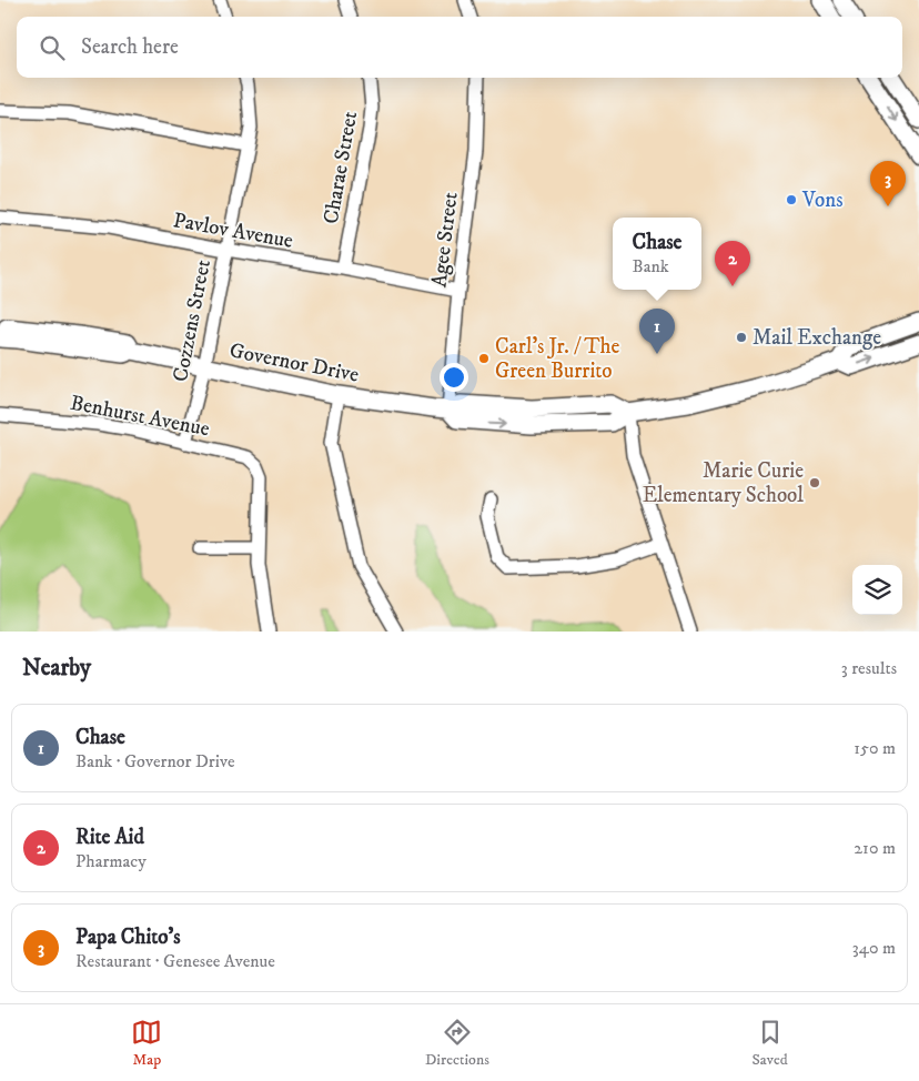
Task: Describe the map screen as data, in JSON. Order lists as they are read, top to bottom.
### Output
{
  "streets": {
    "main road": ["Governor Drive"],
    "street": [
      "Charae Street",
      "Pavlov Avenue",
      "Agee Street",
      "Cozzens Street",
      "Benhurst Avenue"
    ]
  },
  "crossings": [
    ["Charae Street", "Pavlov Avenue"],
    ["Pavlov Avenue", "Agee Street"],
    ["Pavlov Avenue", "Cozzens Street"],
    ["Agee Street", "Governor Drive"],
    ["Cozzens Street", "Governor Drive"],
    ["Cozzens Street", "Benhurst Avenue"]
  ],
  "places": [
    "Vons",
    "Mail Exchange",
    "Carl's Jr. / The Green Burrito",
    "Marie Curie Elementary School"
  ],
  "page": {
    "search": "Search here",
    "pins": ["3", "2", "1"],
    "popup": ["Chase", "Bank"],
    "heading": ["Nearby", "3 results"],
    "list": [
      {
        "mark": "1",
        "name": "Chase",
        "note": "Bank · Governor Drive",
        "value": "150 m"
      },
      {
        "mark": "2",
        "name": "Rite Aid",
        "note": "Pharmacy",
        "value": "210 m"
      },
      {
        "mark": "3",
        "name": "Papa Chito's",
        "note": "Restaurant · Genesee Avenue",
        "value": "340 m"
      }
    ],
    "nav": ["Map", "Directions", "Saved"]
  }
}
